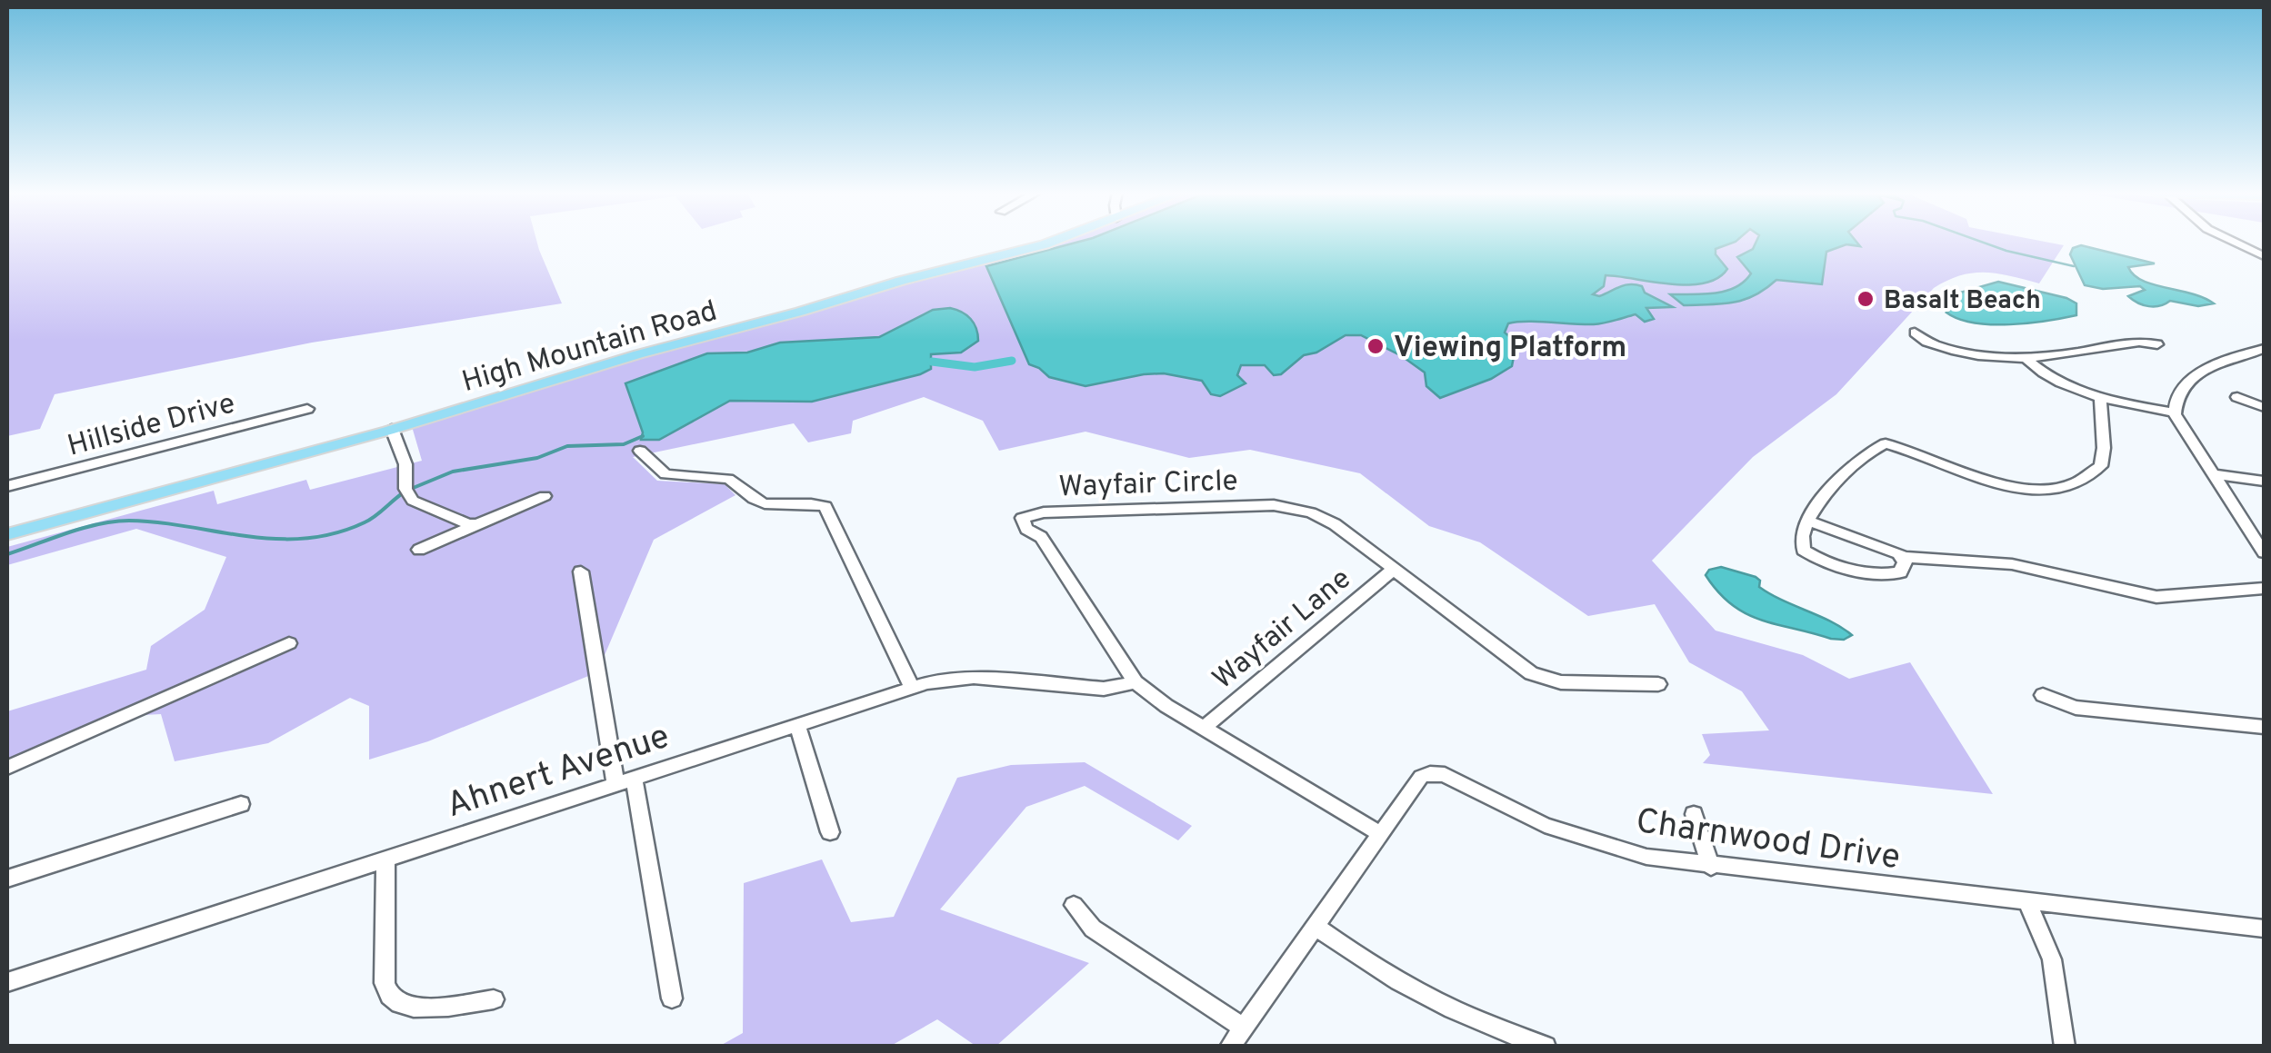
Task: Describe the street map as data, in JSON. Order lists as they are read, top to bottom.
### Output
{
  "streets": {
    "main road": ["High Mountain Road"],
    "street": [
      "Hillside Drive",
      "Wayfair Circle",
      "Wayfair Lane",
      "Ahnert Avenue",
      "Charnwood Drive"
    ]
  },
  "crossings": [
    ["Wayfair Circle", "Wayfair Lane"],
    ["Wayfair Circle", "Ahnert Avenue"],
    ["Wayfair Circle", "Charnwood Drive"]
  ],
  "places": ["Basalt Beach", "Viewing Platform"]
}
